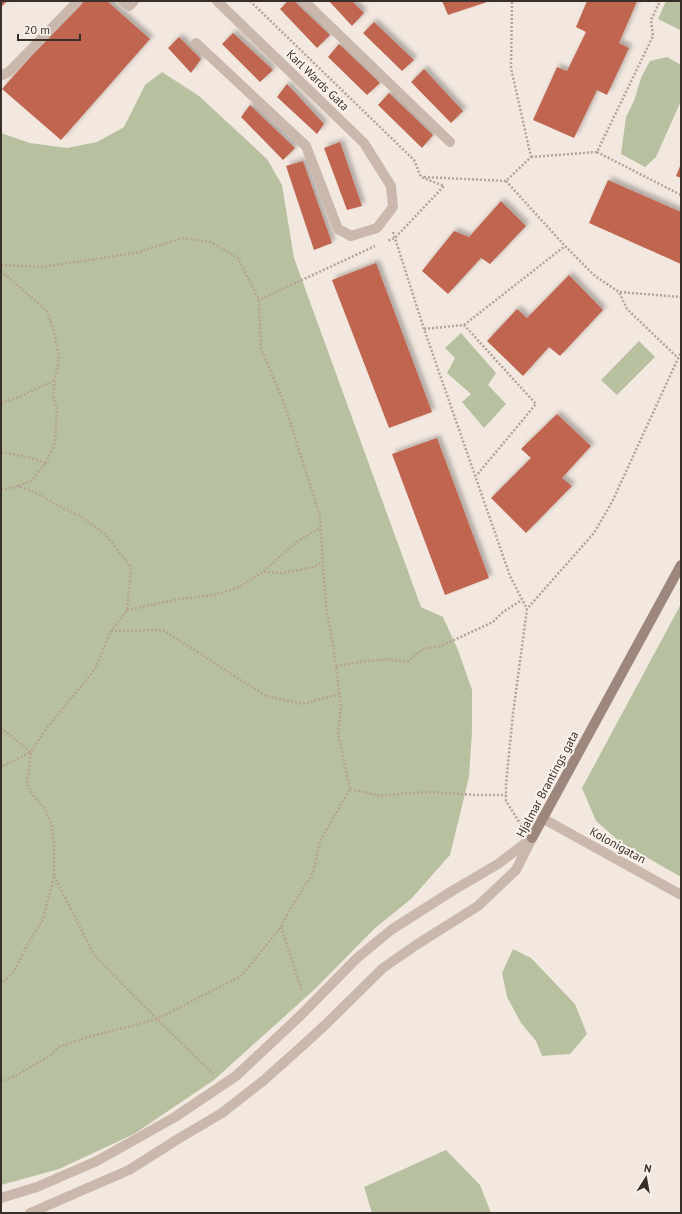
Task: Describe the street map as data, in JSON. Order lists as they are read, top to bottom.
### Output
{
  "streets": {
    "street": ["Karl Wards Gata", "Hjalmar Brantings gata", "Kolonigatan"]
  },
  "crossings": [
    ["Hjalmar Brantings gata", "Kolonigatan"]
  ],
  "scale_bar": "20 m",
  "north": "top"
}
